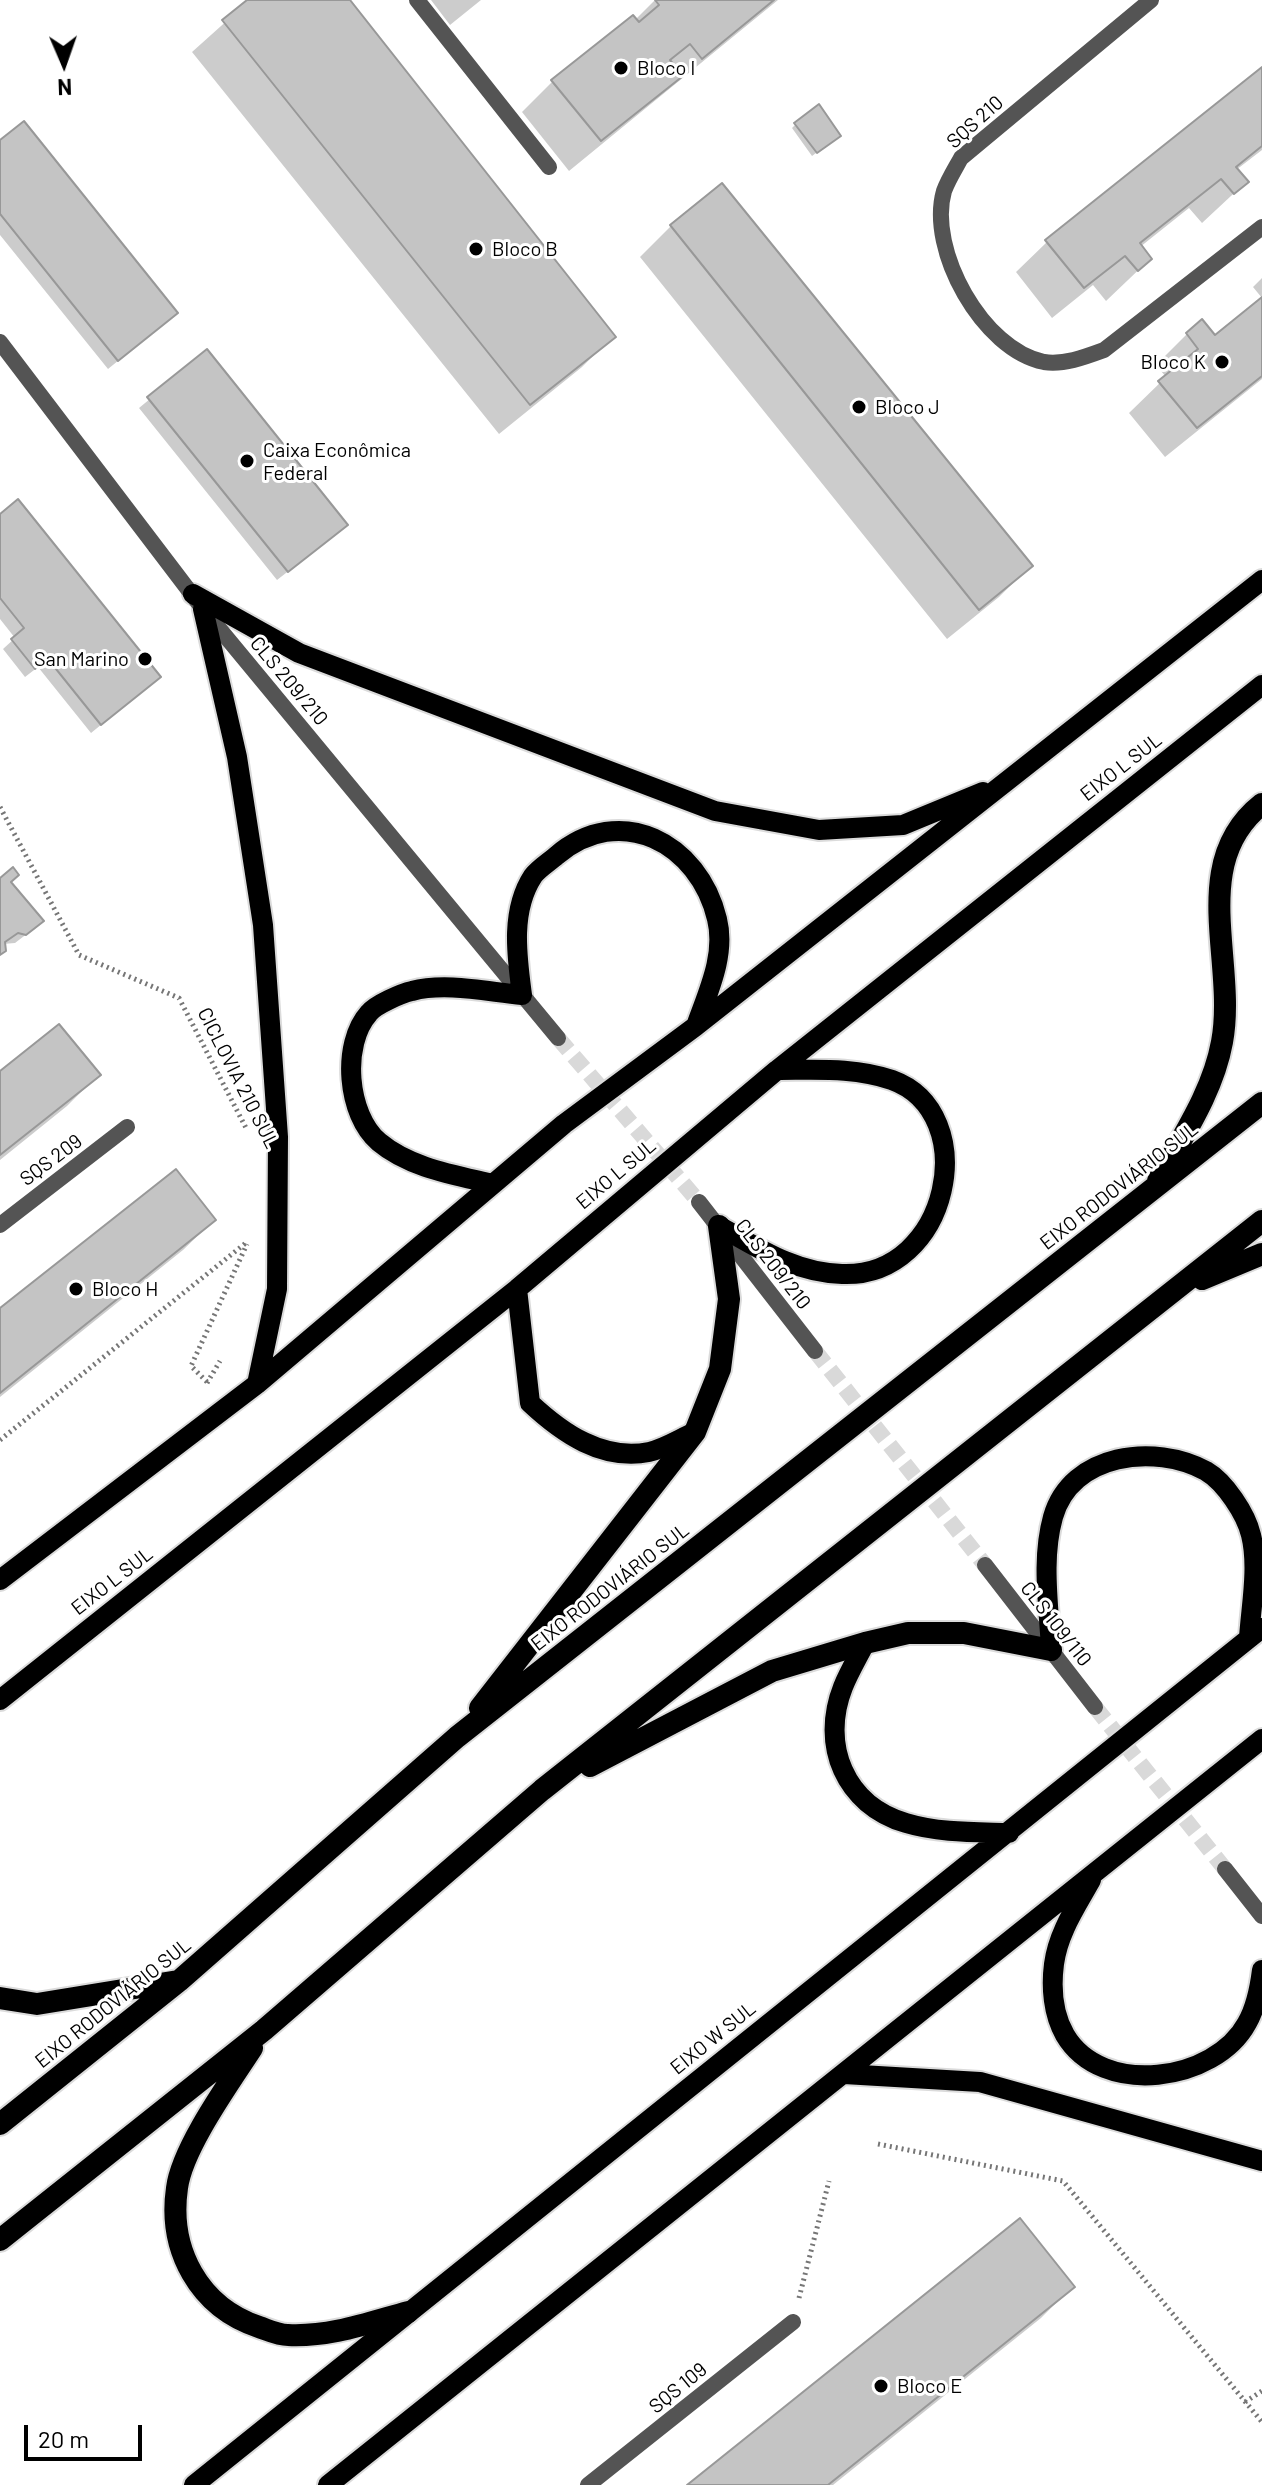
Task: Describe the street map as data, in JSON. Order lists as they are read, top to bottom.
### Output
{
  "streets": {
    "highway": ["EIXO RODOVIÁRIO SUL"],
    "main road": ["EIXO L SUL", "EIXO W SUL"],
    "street": [
      "SQS 210",
      "CLS 209/210",
      "SQS 209",
      "CLS 109/110",
      "SQS 109"
    ],
    "path": ["CICLOVIA 210 SUL"]
  },
  "places": [
    "Bloco I",
    "Bloco B",
    "Bloco K",
    "Bloco J",
    "Caixa Econômica Federal",
    "San Marino",
    "Bloco H",
    "Bloco E"
  ],
  "scale_bar": "20 m",
  "north": "bottom"
}
